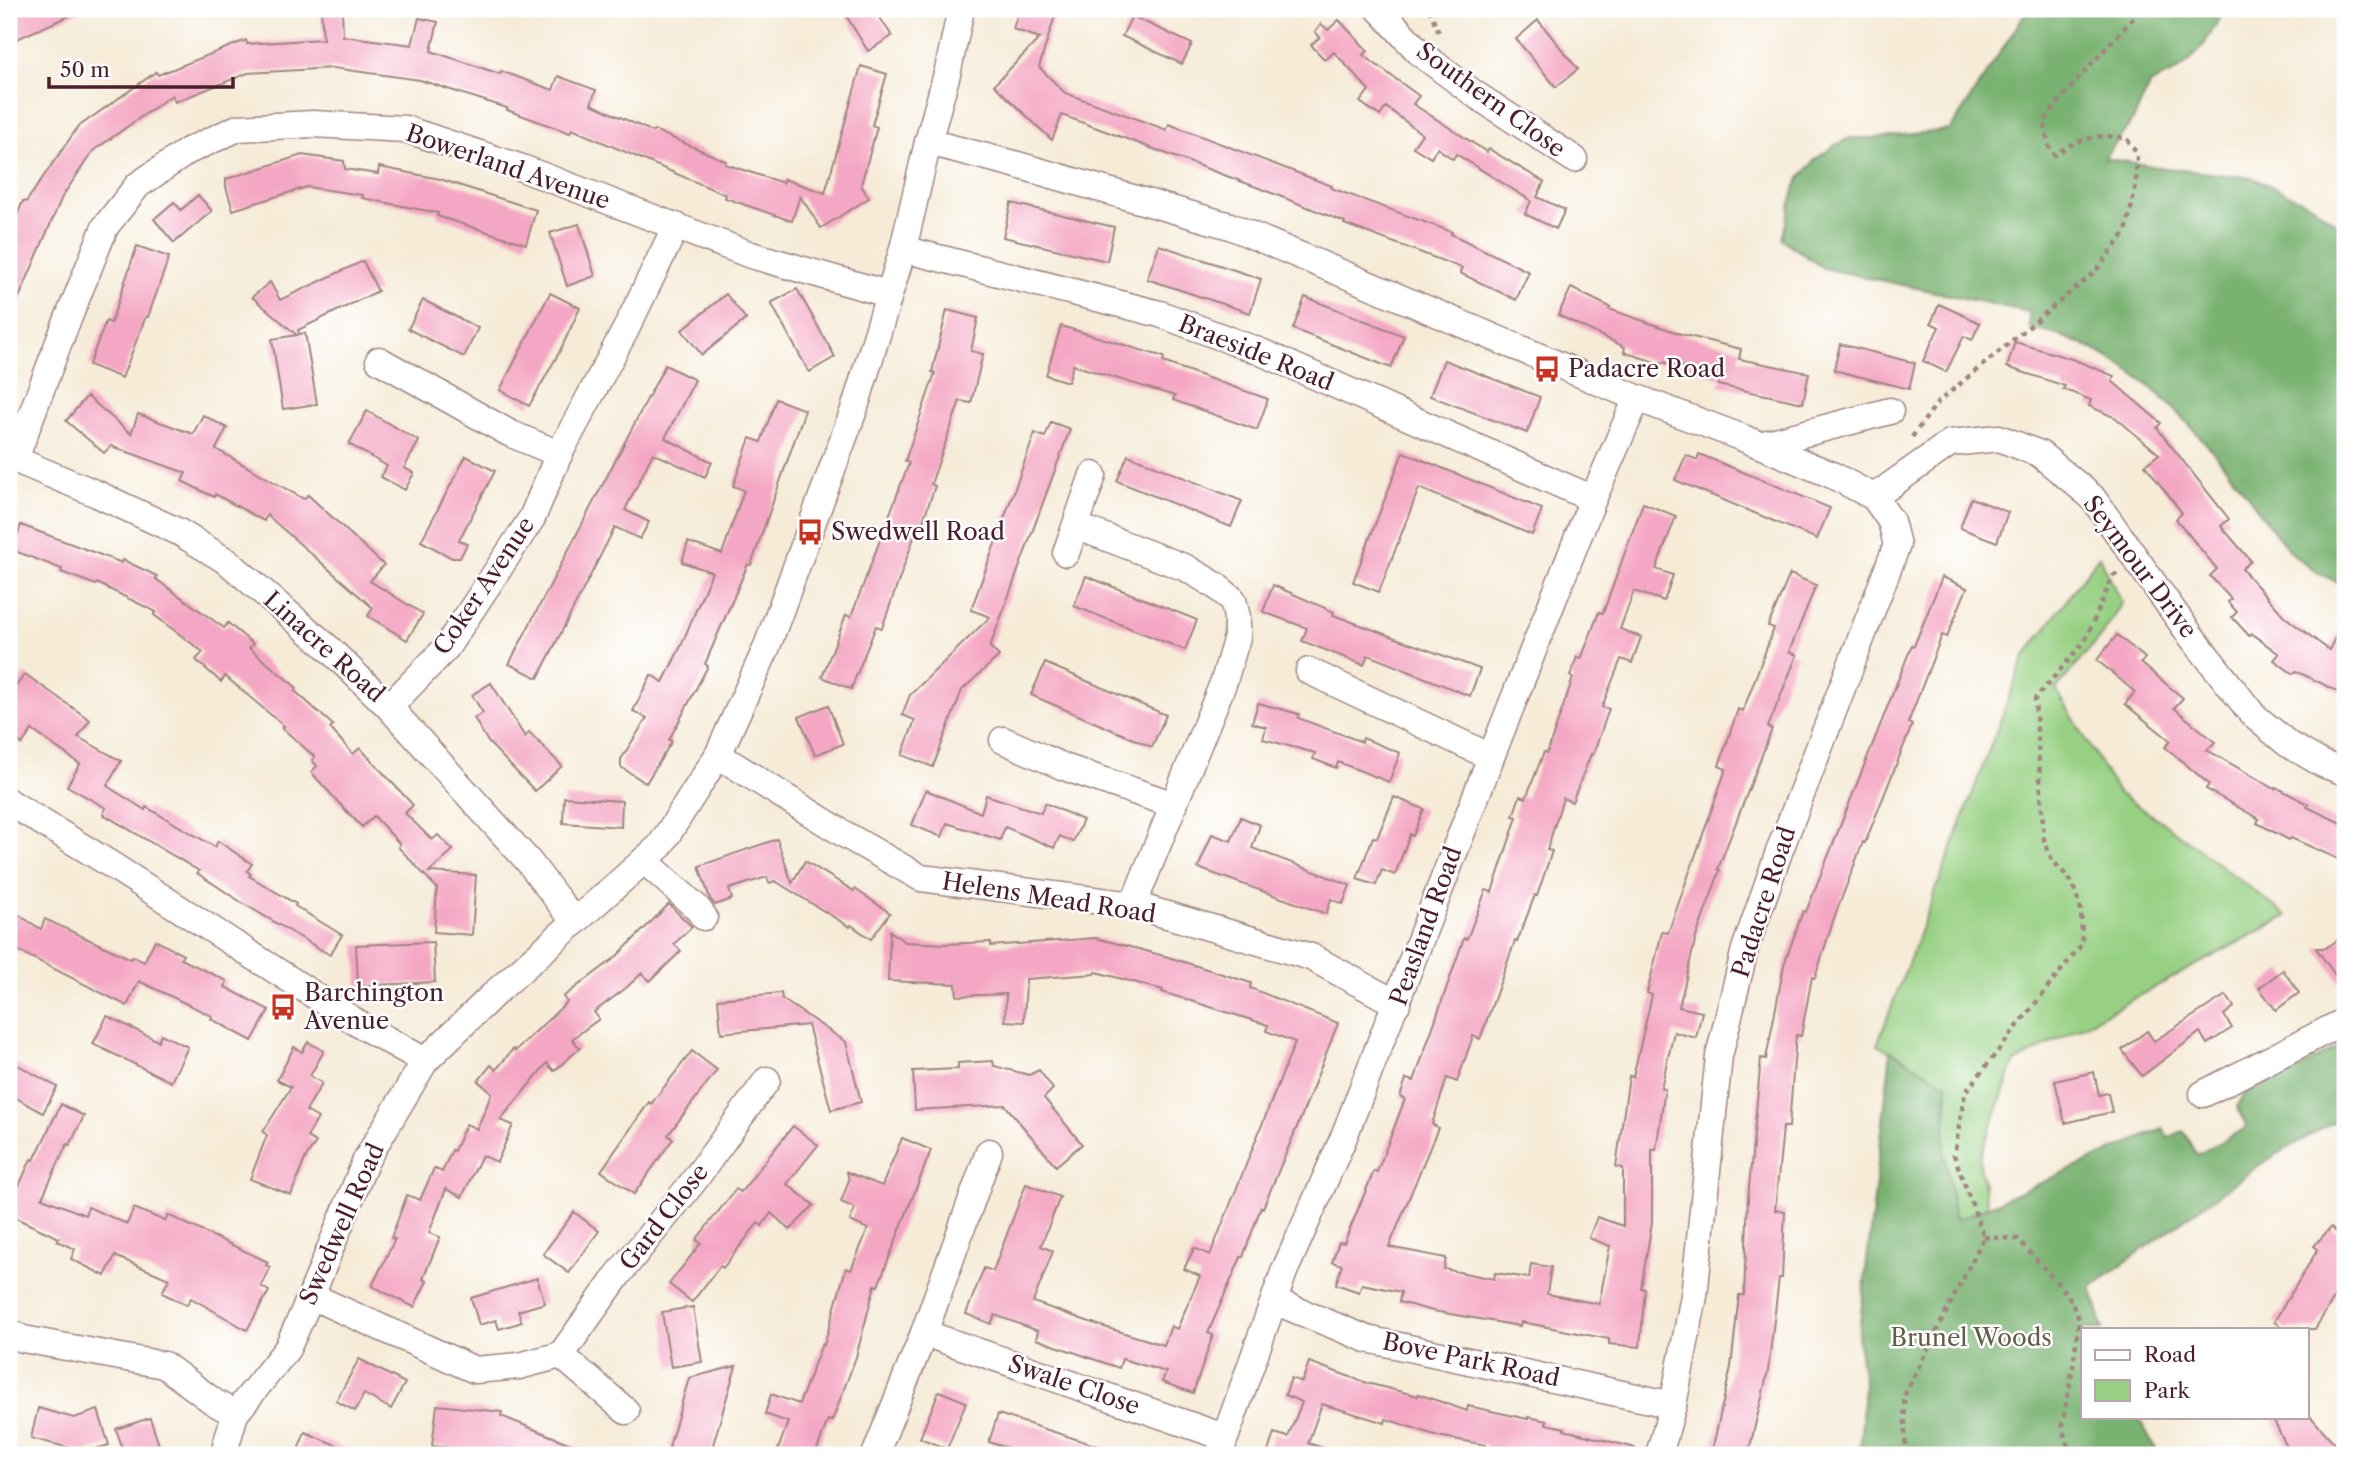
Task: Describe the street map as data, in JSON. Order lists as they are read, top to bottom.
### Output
{
  "streets": {
    "street": [
      "Southern Close",
      "Bowerland Avenue",
      "Braeside Road",
      "Seymour Drive",
      "Coker Avenue",
      "Linacre Road",
      "Helens Mead Road",
      "Padacre Road",
      "Peasland Road",
      "Gard Close",
      "Swedwell Road",
      "Bove Park Road",
      "Swale Close"
    ]
  },
  "crossings": [
    ["Bowerland Avenue", "Coker Avenue"],
    ["Bowerland Avenue", "Linacre Road"],
    ["Bowerland Avenue", "Swedwell Road"],
    ["Braeside Road", "Peasland Road"],
    ["Braeside Road", "Swedwell Road"],
    ["Seymour Drive", "Padacre Road"],
    ["Coker Avenue", "Linacre Road"],
    ["Linacre Road", "Swedwell Road"],
    ["Helens Mead Road", "Peasland Road"],
    ["Helens Mead Road", "Swedwell Road"],
    ["Padacre Road", "Bove Park Road"],
    ["Peasland Road", "Bove Park Road"],
    ["Peasland Road", "Swale Close"]
  ],
  "parks": ["Brunel Woods"],
  "places": {
    "bus stop": ["Padacre Road", "Swedwell Road", "Barchington Avenue"]
  },
  "legend": ["Road", "Park"],
  "scale_bar": "50 m"
}
